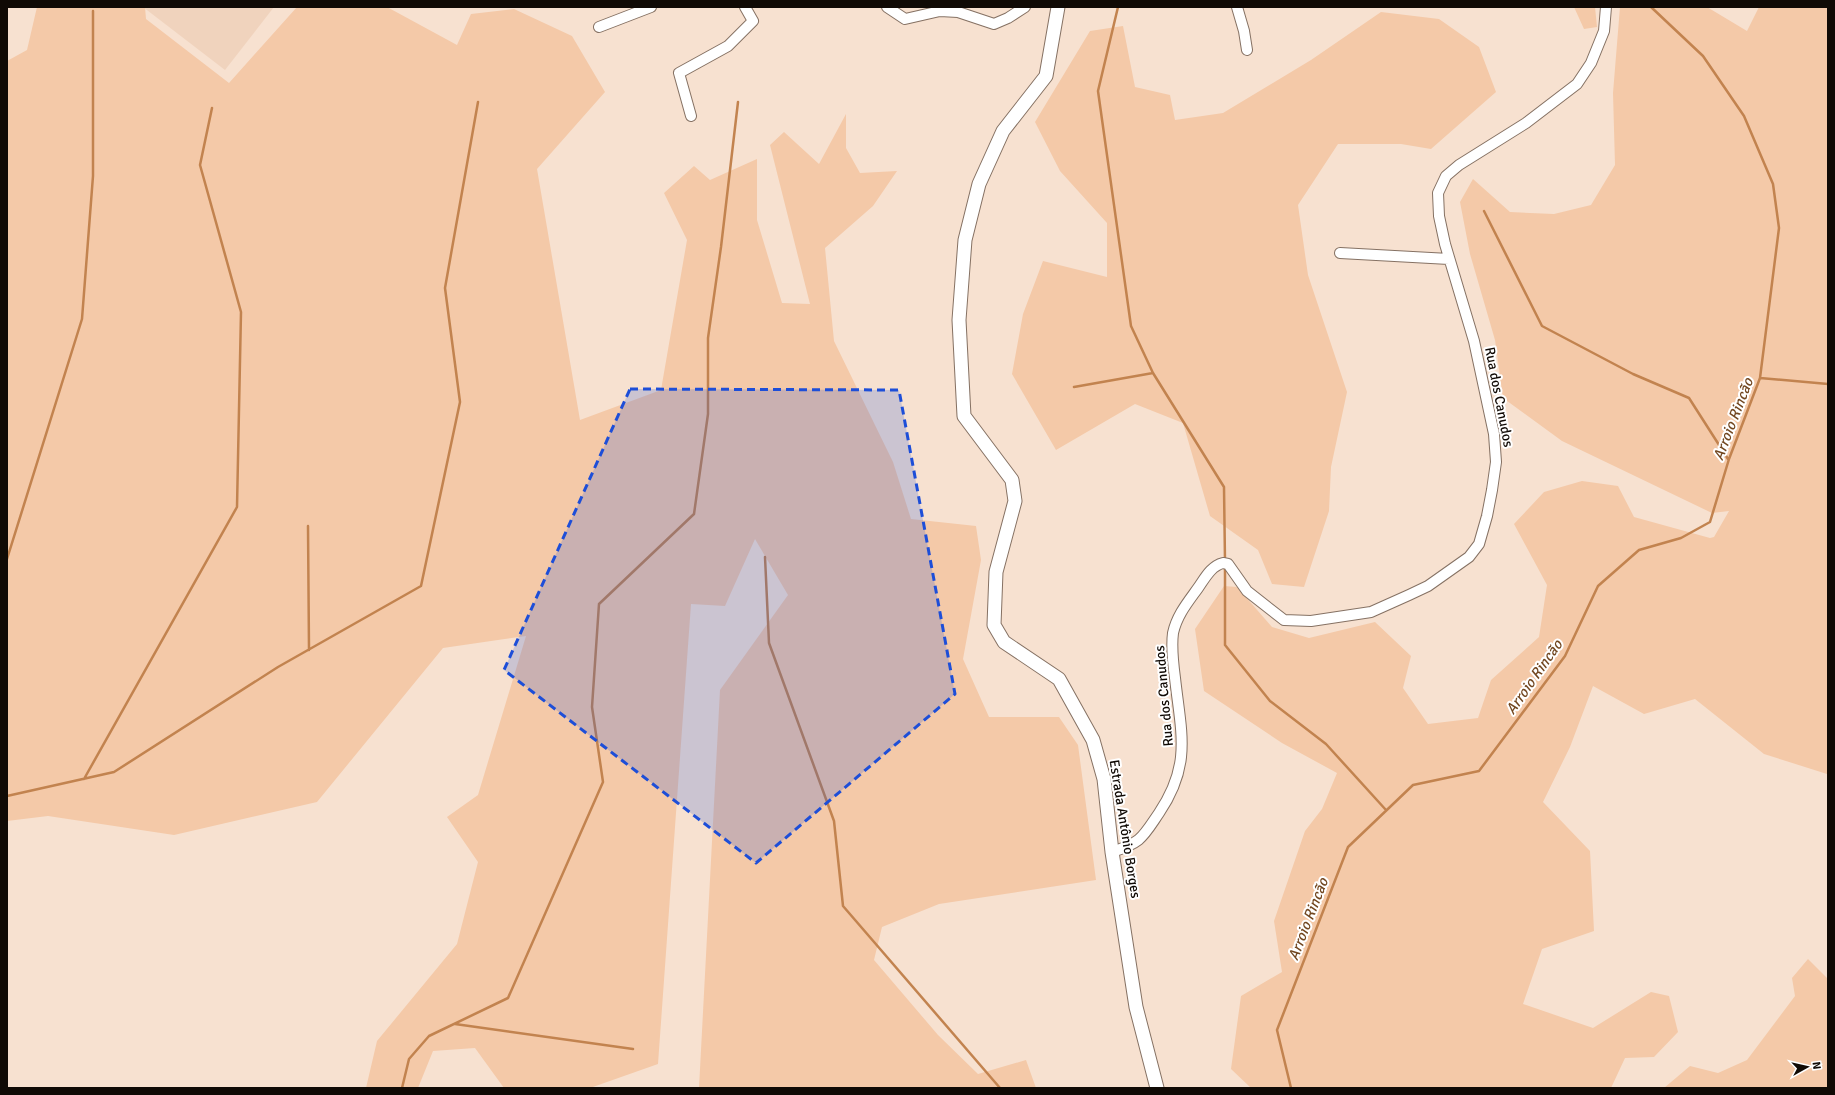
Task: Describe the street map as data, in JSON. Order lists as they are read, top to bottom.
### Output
{
  "streets": {
    "street": ["Rua dos Canudos", "Estrada Antônio Borges"]
  },
  "crossings": [
    ["Rua dos Canudos", "Estrada Antônio Borges"]
  ],
  "water": ["Arroio Rincão"],
  "north": "right"
}
